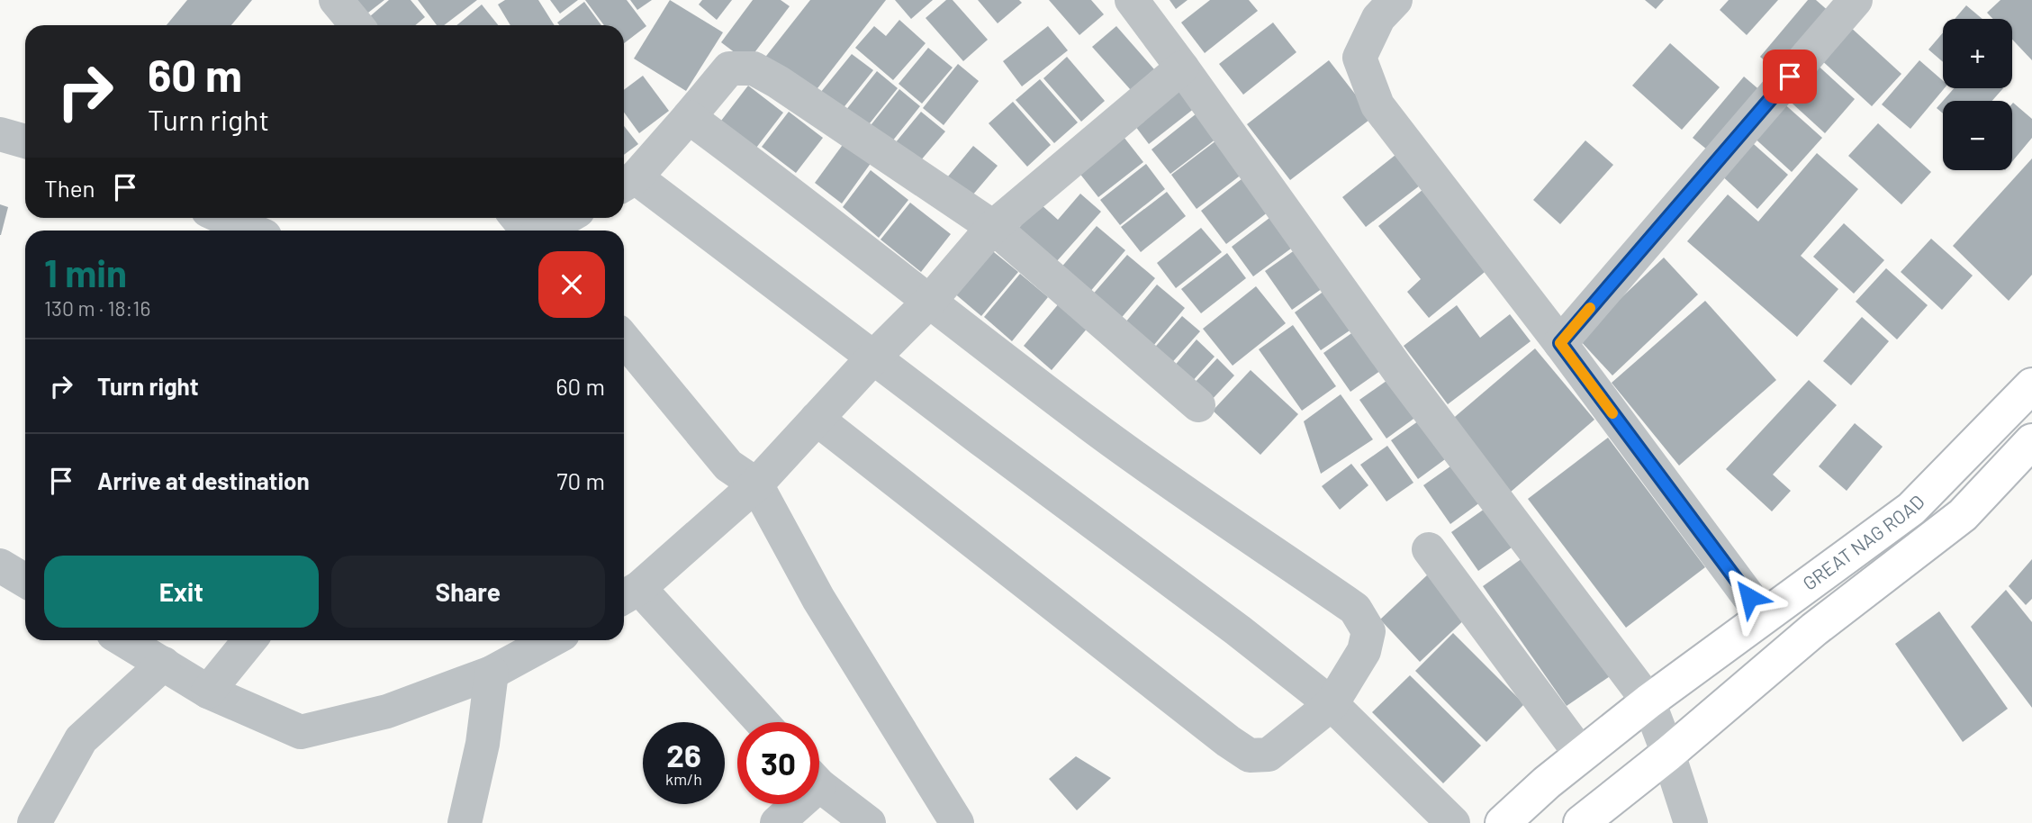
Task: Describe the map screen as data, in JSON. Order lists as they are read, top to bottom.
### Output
{
  "streets": {
    "main road": ["GREAT NAG ROAD"]
  },
  "page": {
    "map_buttons": ["+", "−"],
    "turn": ["60 m", "Turn right"],
    "then": "Then",
    "heading": ["1 min", "130 m · 18:16"],
    "list": [
      {
        "name": "Turn right",
        "value": "60 m"
      },
      {
        "name": "Arrive at destination",
        "value": "70 m"
      }
    ],
    "buttons": ["Exit", "Share"],
    "speed": "26 km/h",
    "limit": "30"
  }
}
